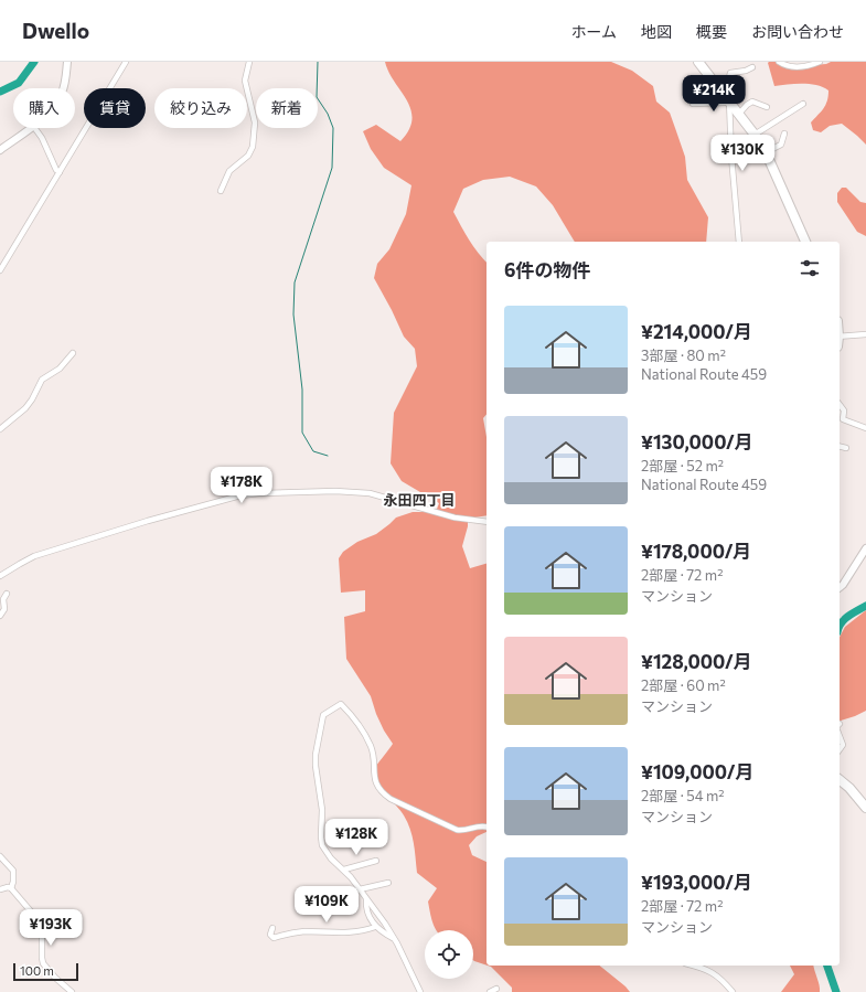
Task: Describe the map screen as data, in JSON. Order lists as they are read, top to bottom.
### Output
{
  "districts": ["永田四丁目"],
  "scale_bar": "100 m",
  "page": {
    "header": "Dwello",
    "nav": [
      "ホーム",
      "地図",
      "概要",
      "お問い合わせ"
    ],
    "price": [
      "¥214K",
      "¥130K",
      "¥178K",
      "¥128K",
      "¥109K",
      "¥193K"
    ],
    "chip": [
      "購入",
      "賃貸",
      "絞り込み",
      "新着"
    ],
    "heading": "6件の物件",
    "list": [
      {
        "name": "¥214,000/月",
        "note": "3部屋 · 80 m² · National Route 459"
      },
      {
        "name": "¥130,000/月",
        "note": "2部屋 · 52 m² · National Route 459"
      },
      {
        "name": "¥178,000/月",
        "note": "2部屋 · 72 m² · マンション"
      },
      {
        "name": "¥128,000/月",
        "note": "2部屋 · 60 m² · マンション"
      },
      {
        "name": "¥109,000/月",
        "note": "2部屋 · 54 m² · マンション"
      },
      {
        "name": "¥193,000/月",
        "note": "2部屋 · 72 m² · マンション"
      }
    ],
    "scale": "100 m"
  }
}
